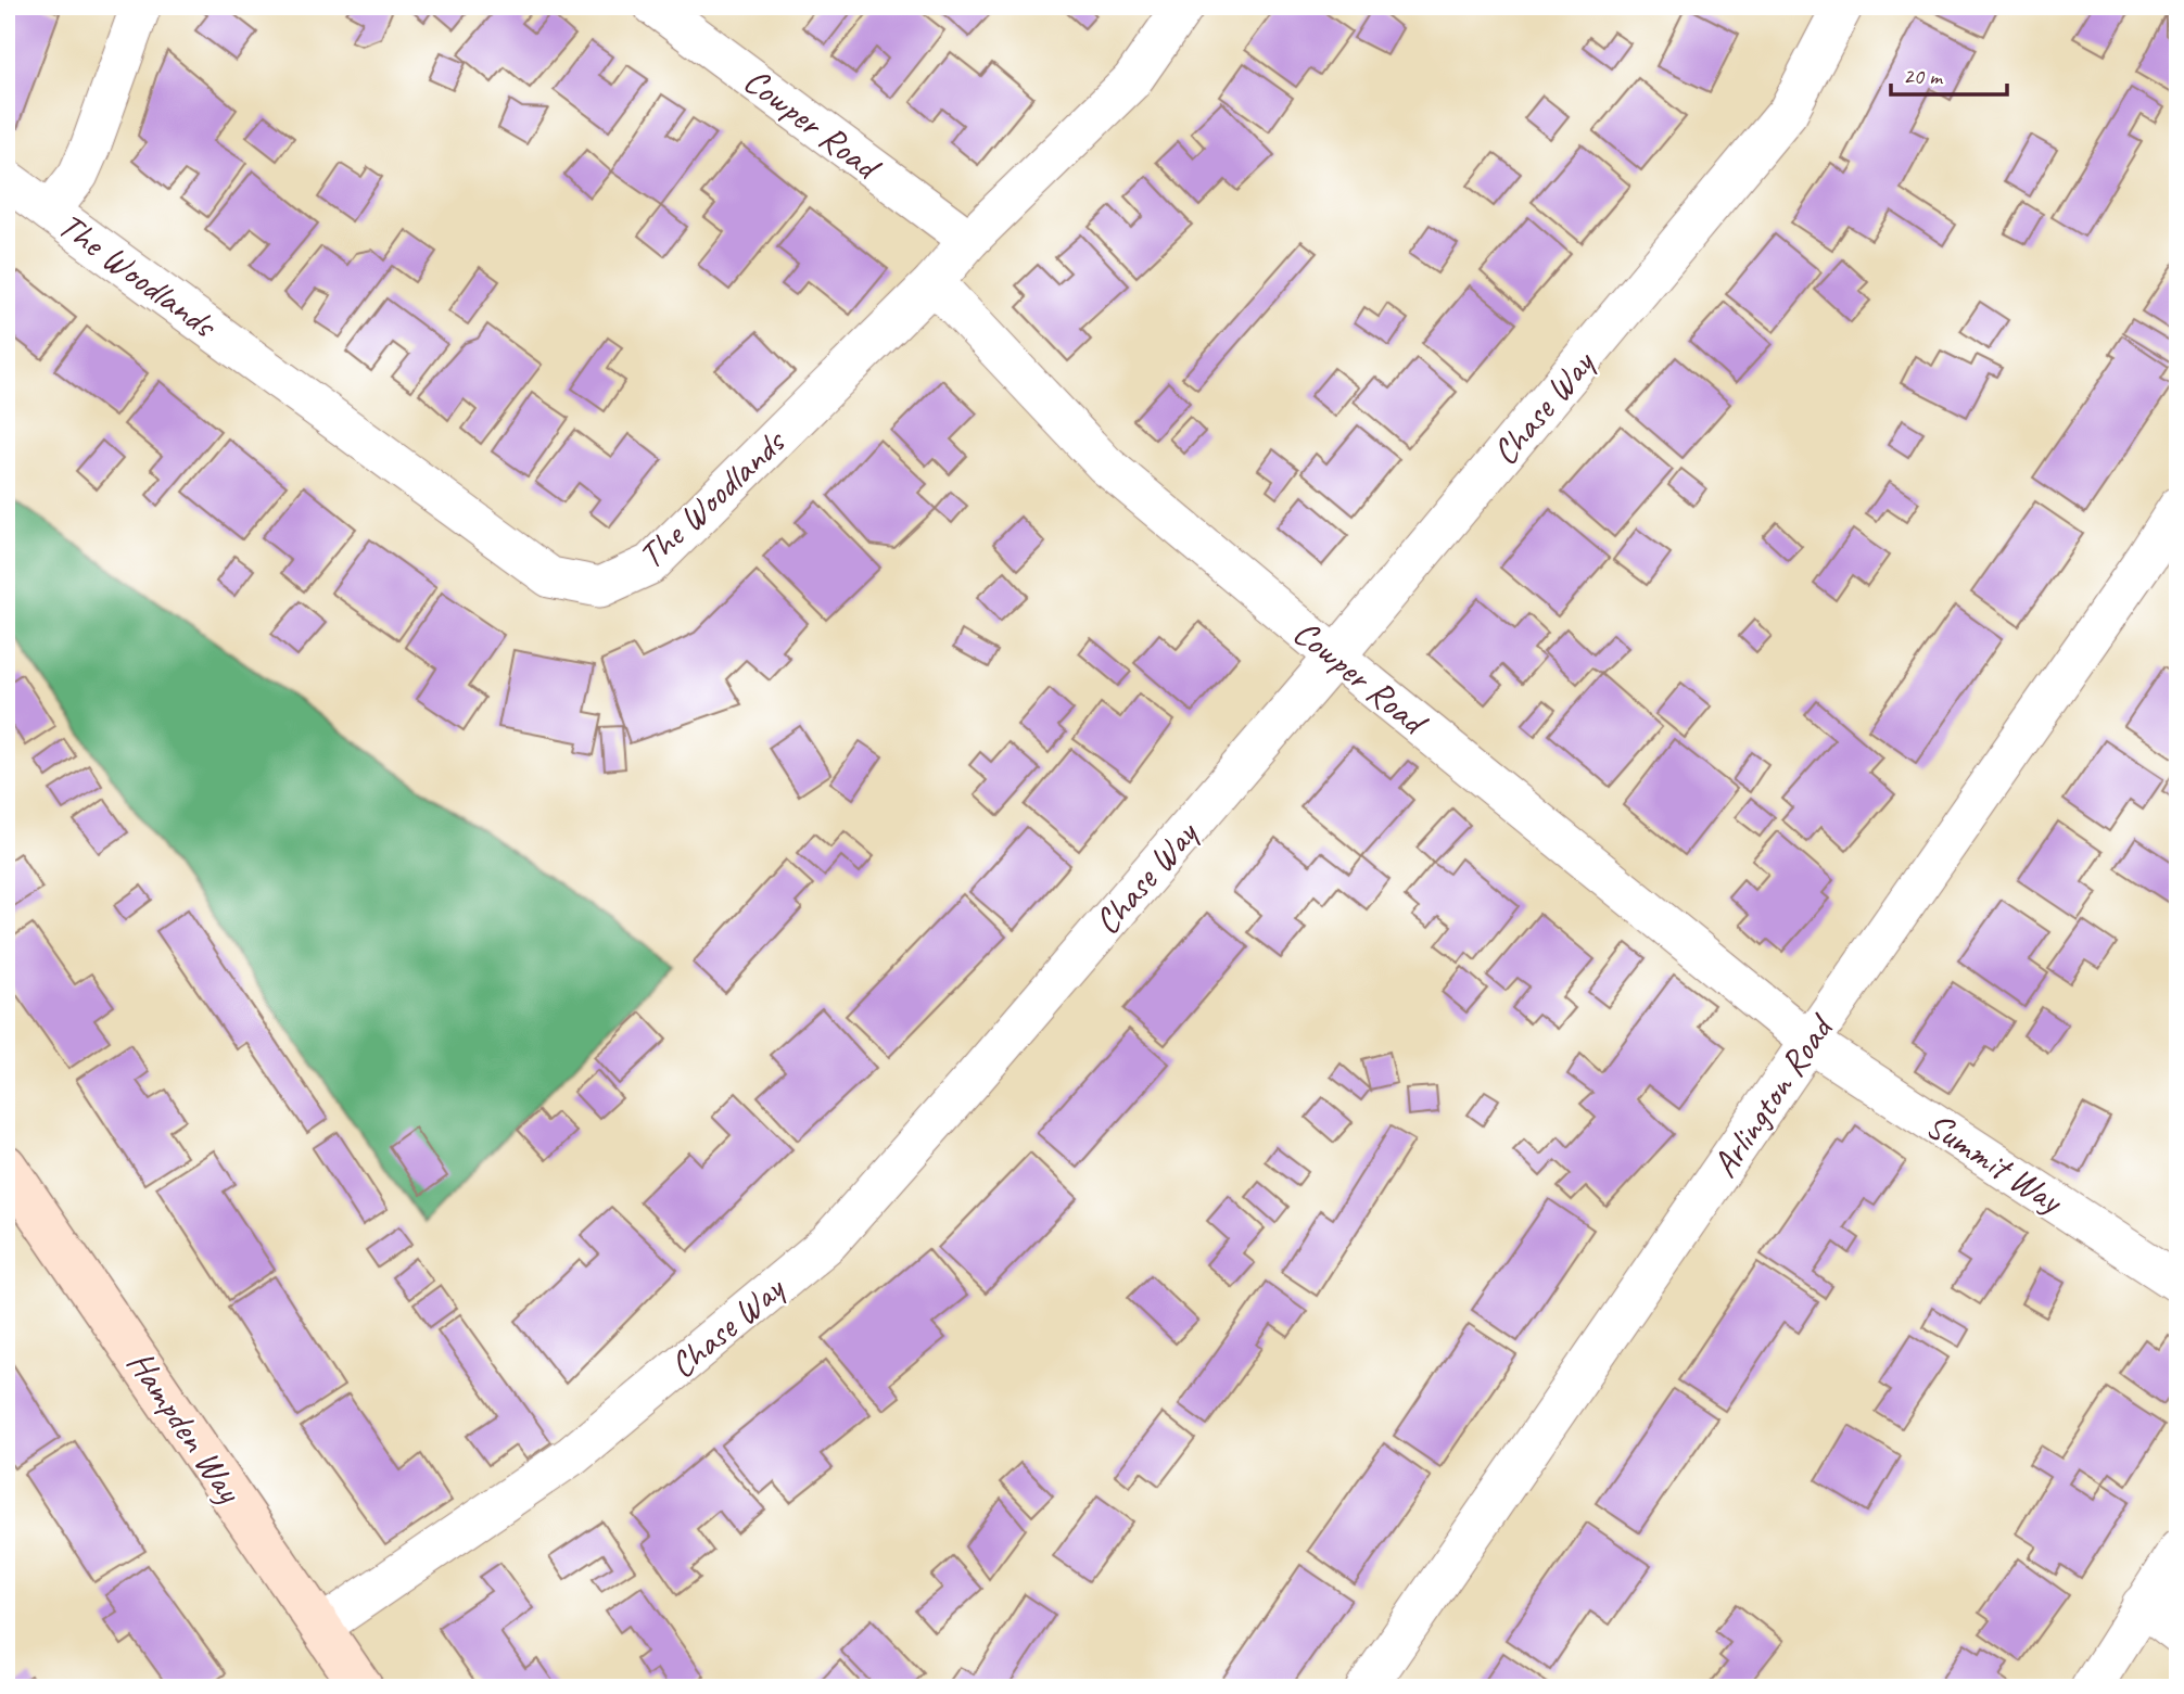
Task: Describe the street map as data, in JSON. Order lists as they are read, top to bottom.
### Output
{
  "streets": {
    "street": [
      "Cowper Road",
      "The Woodlands",
      "Chase Way",
      "Arlington Road",
      "Summit Way",
      "Hampden Way"
    ]
  },
  "crossings": [
    ["Cowper Road", "The Woodlands"],
    ["Cowper Road", "Chase Way"],
    ["Cowper Road", "Arlington Road"],
    ["Cowper Road", "Summit Way"],
    ["Chase Way", "Hampden Way"],
    ["Arlington Road", "Summit Way"]
  ],
  "scale_bar": "20 m"
}
